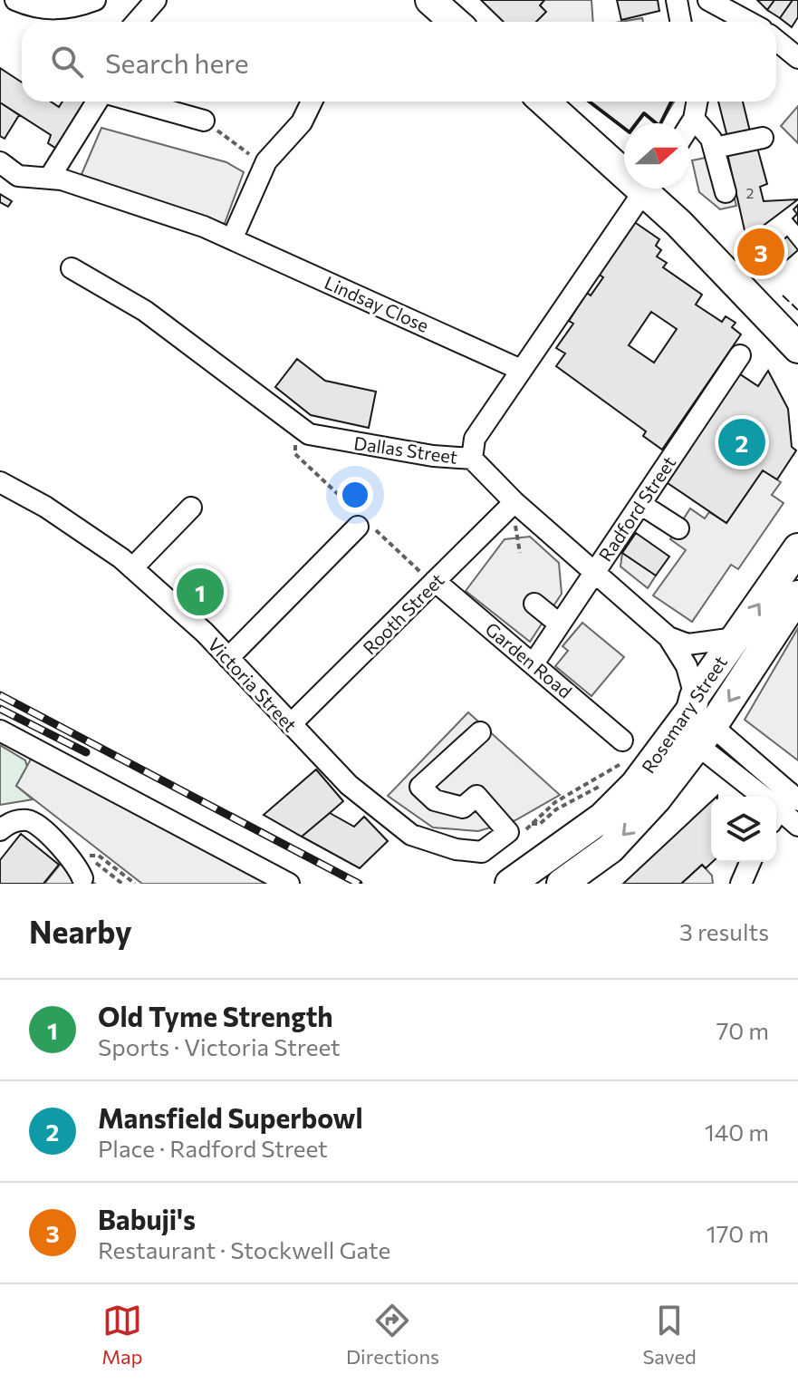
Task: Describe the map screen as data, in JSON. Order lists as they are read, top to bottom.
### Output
{
  "streets": {
    "highway": ["Rosemary Street"],
    "street": [
      "Lindsay Close",
      "Dallas Street",
      "Radford Street",
      "Rooth Street",
      "Garden Road",
      "Victoria Street"
    ]
  },
  "crossings": [
    ["Lindsay Close", "Dallas Street"],
    ["Radford Street", "Garden Road"],
    ["Rooth Street", "Garden Road"],
    ["Rooth Street", "Victoria Street"]
  ],
  "house_numbers": ["2"],
  "north": "right",
  "page": {
    "search": "Search here",
    "pins": ["3", "2", "1"],
    "heading": ["Nearby", "3 results"],
    "list": [
      {
        "mark": "1",
        "name": "Old Tyme Strength",
        "note": "Sports · Victoria Street",
        "value": "70 m"
      },
      {
        "mark": "2",
        "name": "Mansfield Superbowl",
        "note": "Place · Radford Street",
        "value": "140 m"
      },
      {
        "mark": "3",
        "name": "Babuji's",
        "note": "Restaurant · Stockwell Gate",
        "value": "170 m"
      }
    ],
    "nav": ["Map", "Directions", "Saved"]
  }
}
